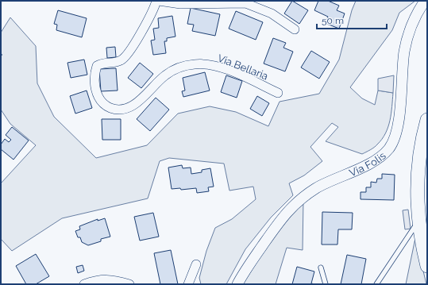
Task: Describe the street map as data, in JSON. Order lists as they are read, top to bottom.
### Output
{
  "streets": {
    "street": ["Via Bellaria", "Via Folis"]
  },
  "scale_bar": "50 m"
}
